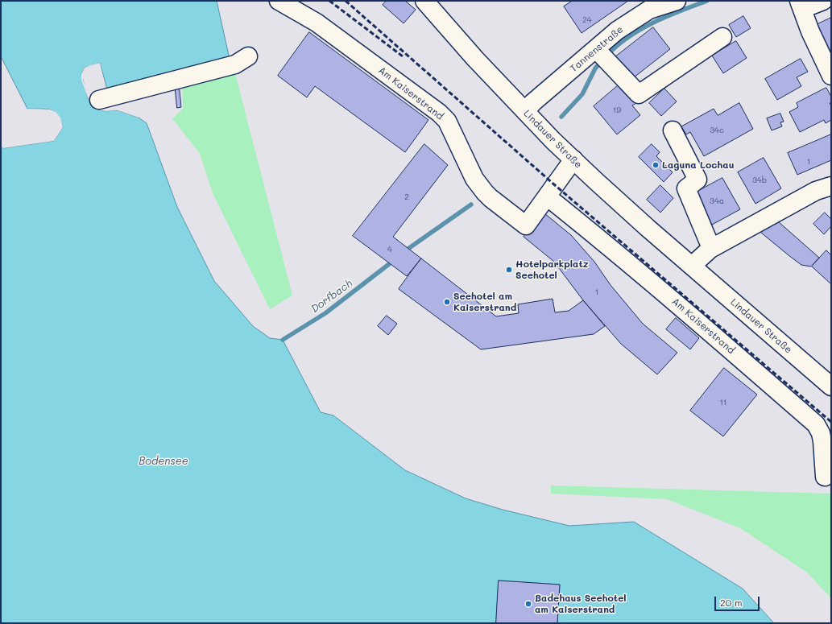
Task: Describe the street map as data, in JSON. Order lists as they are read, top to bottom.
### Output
{
  "streets": {
    "street": ["Tannenstraße", "Am Kaiserstrand", "Lindauer Straße"]
  },
  "crossings": [
    ["Tannenstraße", "Lindauer Straße"],
    ["Am Kaiserstrand", "Lindauer Straße"]
  ],
  "water": ["Dorfbach", "Bodensee"],
  "places": [
    "Laguna Lochau",
    "Hotelparkplatz Seehotel",
    "Seehotel am Kaiserstrand",
    "Badehaus Seehotel am Kaiserstrand"
  ],
  "house_numbers": [
    "24",
    "19",
    "34c",
    "1",
    "34b",
    "2",
    "34a",
    "4",
    "1",
    "11"
  ],
  "scale_bar": "20 m"
}
